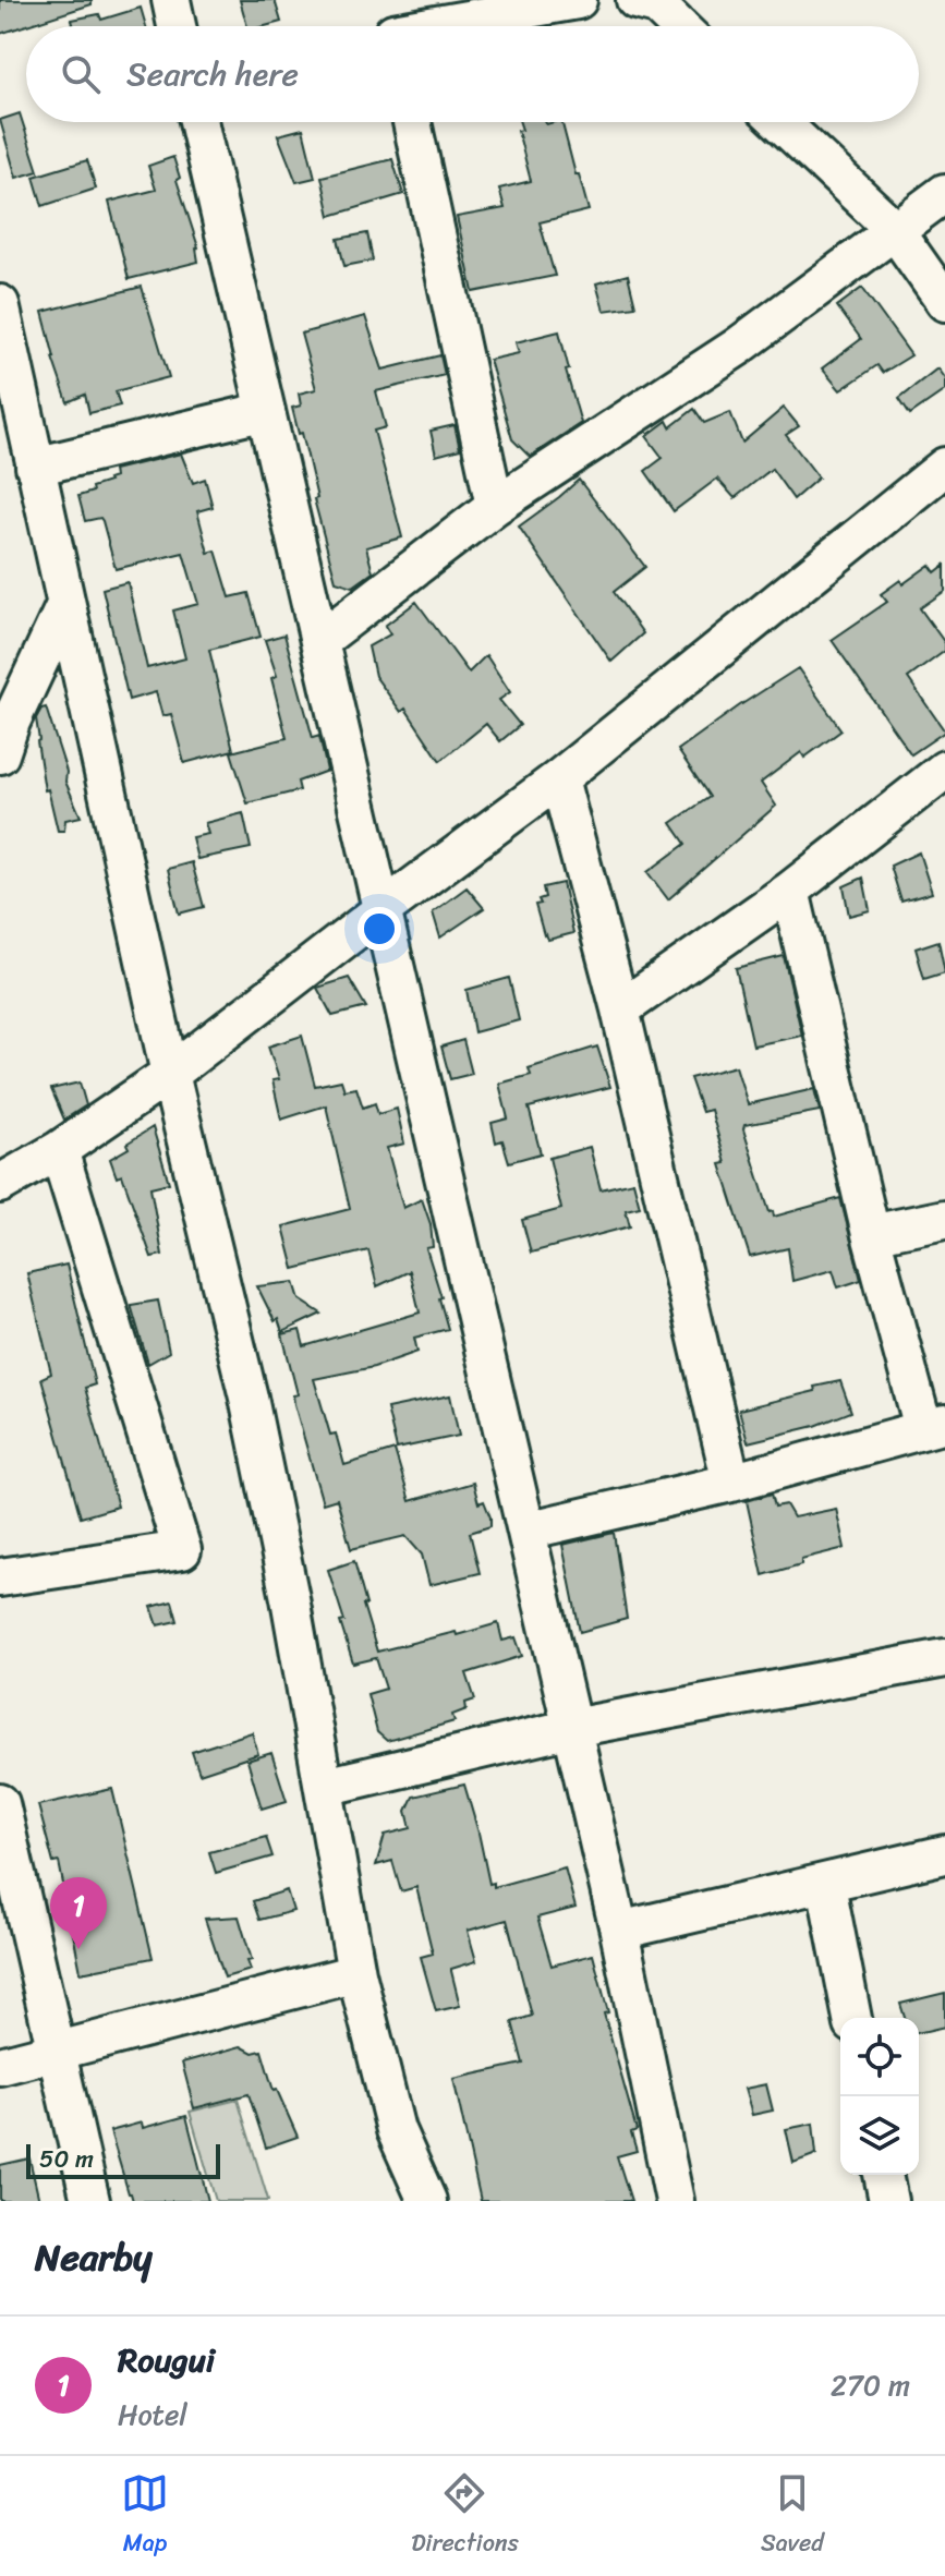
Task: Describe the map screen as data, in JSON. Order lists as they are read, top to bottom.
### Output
{
  "scale_bar": "50 m",
  "page": {
    "search": "Search here",
    "pins": "1",
    "scale": "50 m",
    "heading": "Nearby",
    "list": [
      {
        "mark": "1",
        "name": "Rougui",
        "note": "Hotel",
        "value": "270 m"
      }
    ],
    "nav": ["Map", "Directions", "Saved"]
  }
}
